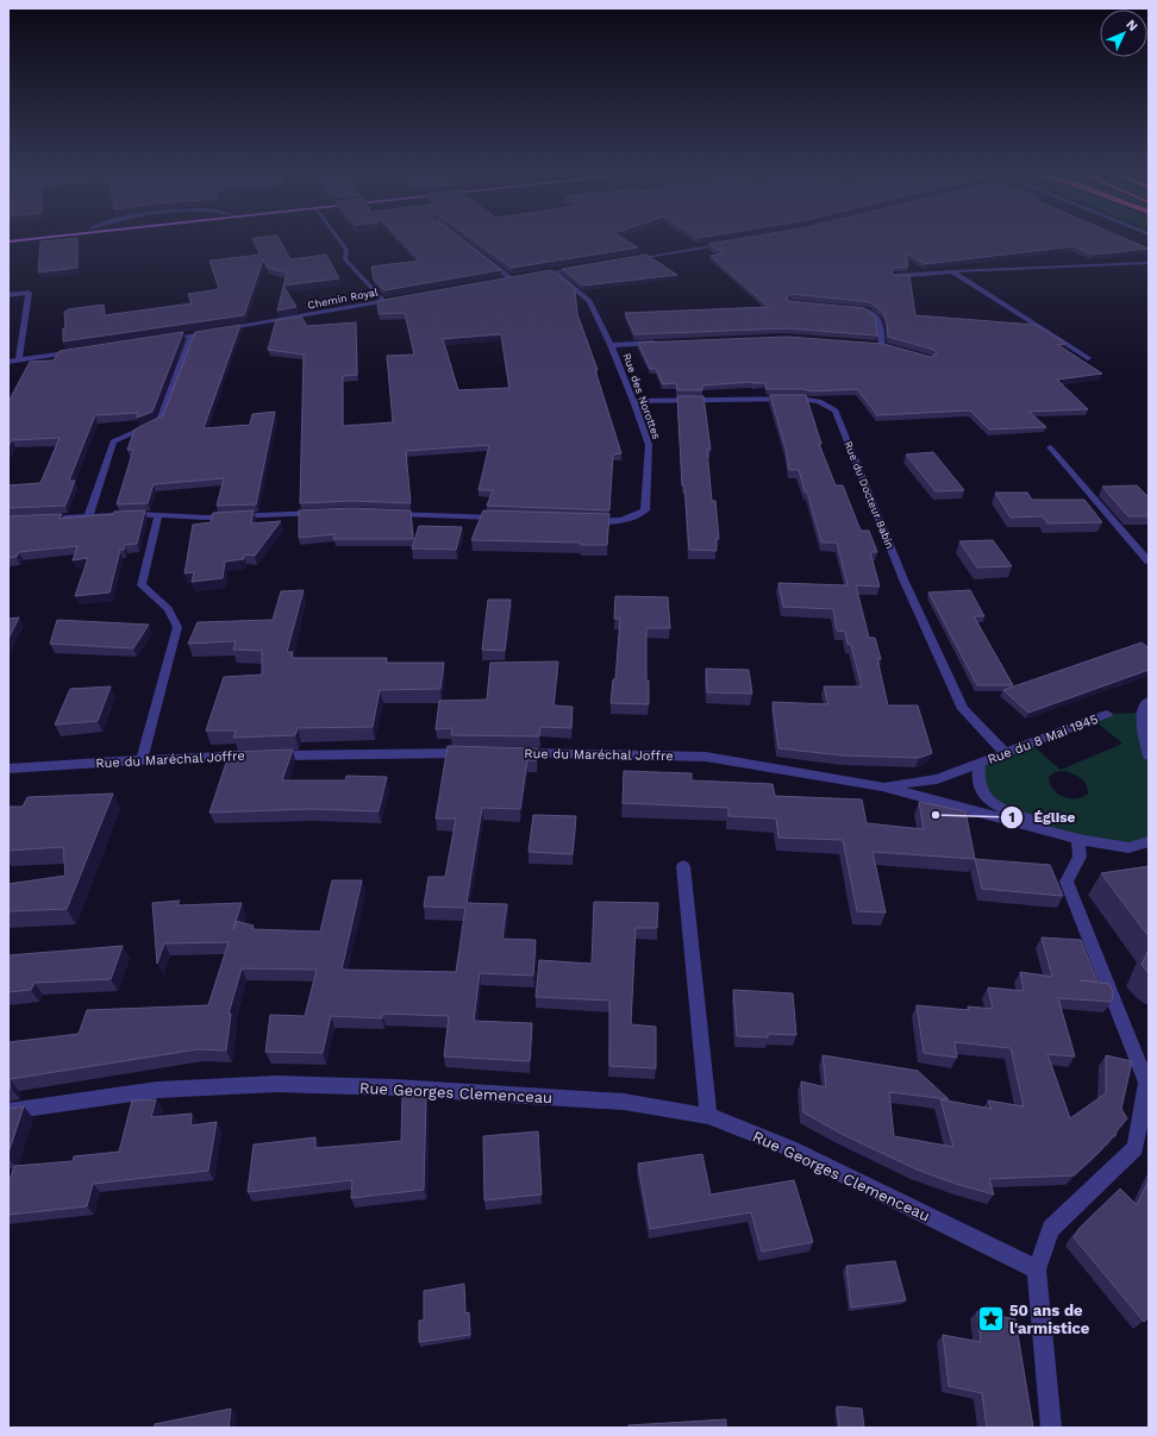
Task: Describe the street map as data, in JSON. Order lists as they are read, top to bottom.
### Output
{
  "streets": {
    "street": [
      "Chemin Royal",
      "Rue des Norottes",
      "Rue du Docteur Babin",
      "Rue du 8 Mai 1945",
      "Rue du Maréchal Joffre",
      "Rue Georges Clemenceau"
    ]
  },
  "crossings": [
    ["Rue des Norottes", "Rue du Docteur Babin"],
    ["Rue du Docteur Babin", "Rue du 8 Mai 1945"],
    ["Rue du 8 Mai 1945", "Rue du Maréchal Joffre"]
  ],
  "places": {
    "other": ["Église"],
    "place": ["50 ans de l'armistice"]
  },
  "north": "top right"
}
